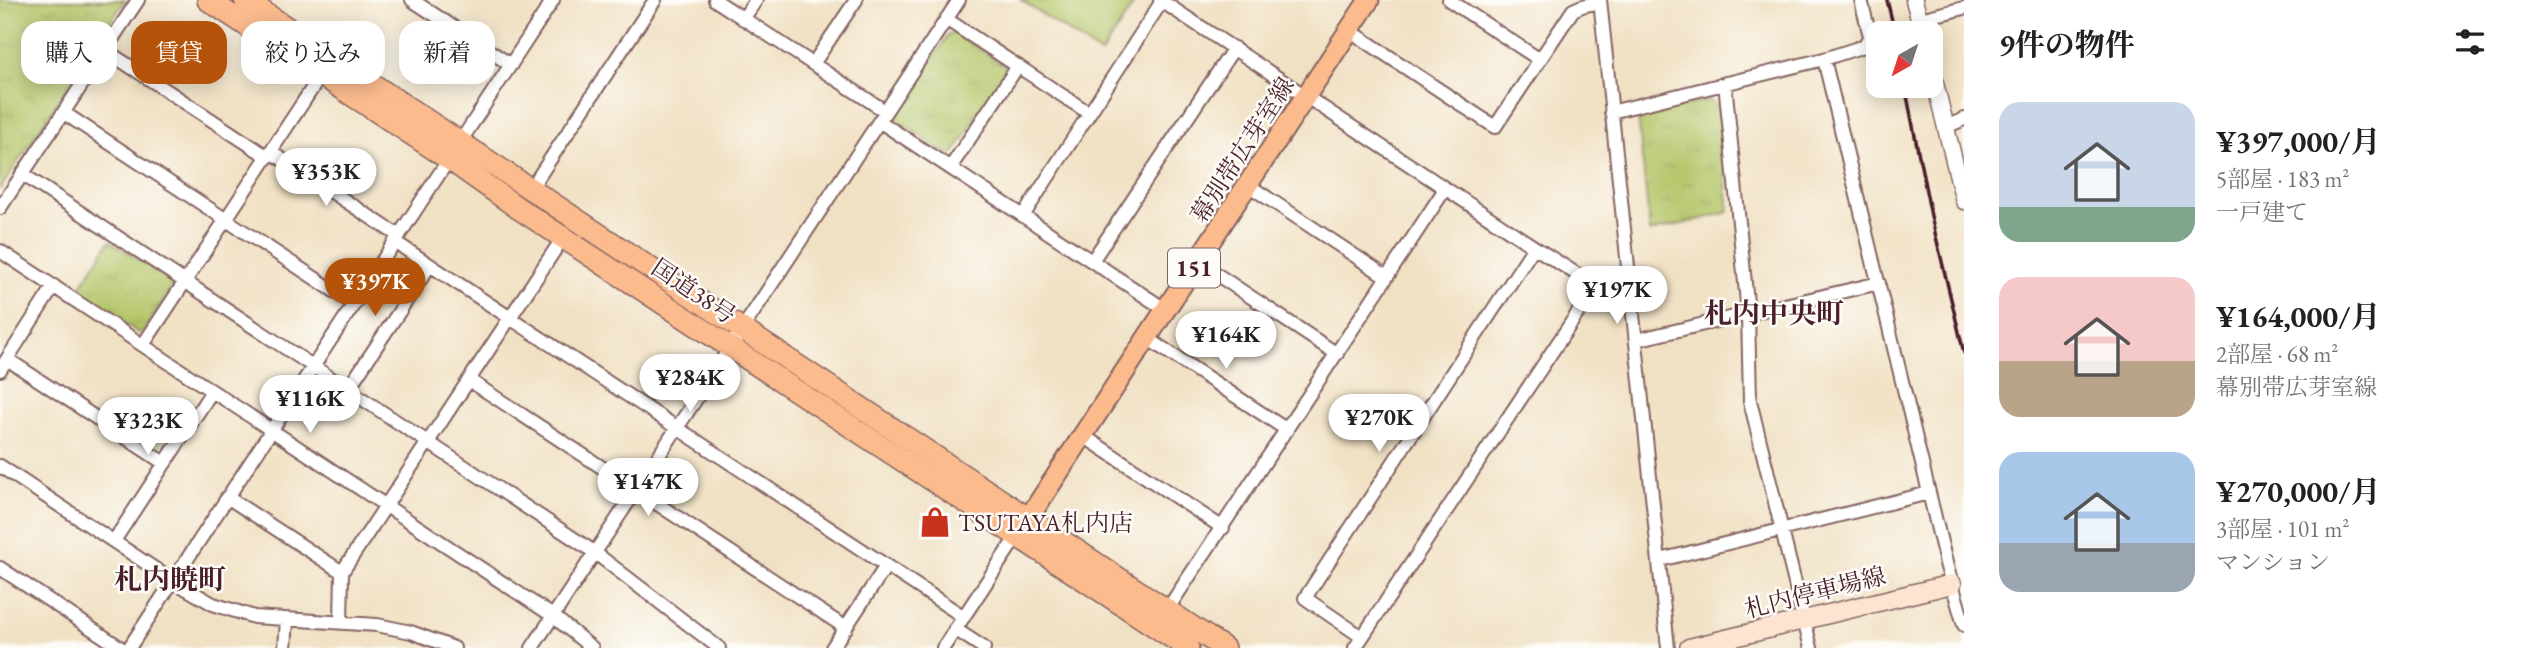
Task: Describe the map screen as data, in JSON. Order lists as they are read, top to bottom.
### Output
{
  "streets": {
    "highway": ["国道38号"],
    "main road": ["幕別帯広芽室線", "151", "札内停車場線"]
  },
  "crossings": [
    ["幕別帯広芽室線", "国道38号"]
  ],
  "districts": ["札内中央町", "札内暁町"],
  "places": {
    "shop": ["TSUTAYA札内店"]
  },
  "north": "bottom left",
  "page": {
    "heading": "9件の物件",
    "chip": [
      "購入",
      "賃貸",
      "絞り込み",
      "新着"
    ],
    "list": [
      {
        "name": "¥397,000/月",
        "note": "5部屋 · 183 m² · 一戸建て"
      },
      {
        "name": "¥164,000/月",
        "note": "2部屋 · 68 m² · 幕別帯広芽室線"
      },
      {
        "name": "¥270,000/月",
        "note": "3部屋 · 101 m² · マンション"
      }
    ],
    "price": [
      "¥353K",
      "¥397K",
      "¥197K",
      "¥164K",
      "¥284K",
      "¥116K",
      "¥270K",
      "¥323K",
      "¥147K"
    ]
  }
}
